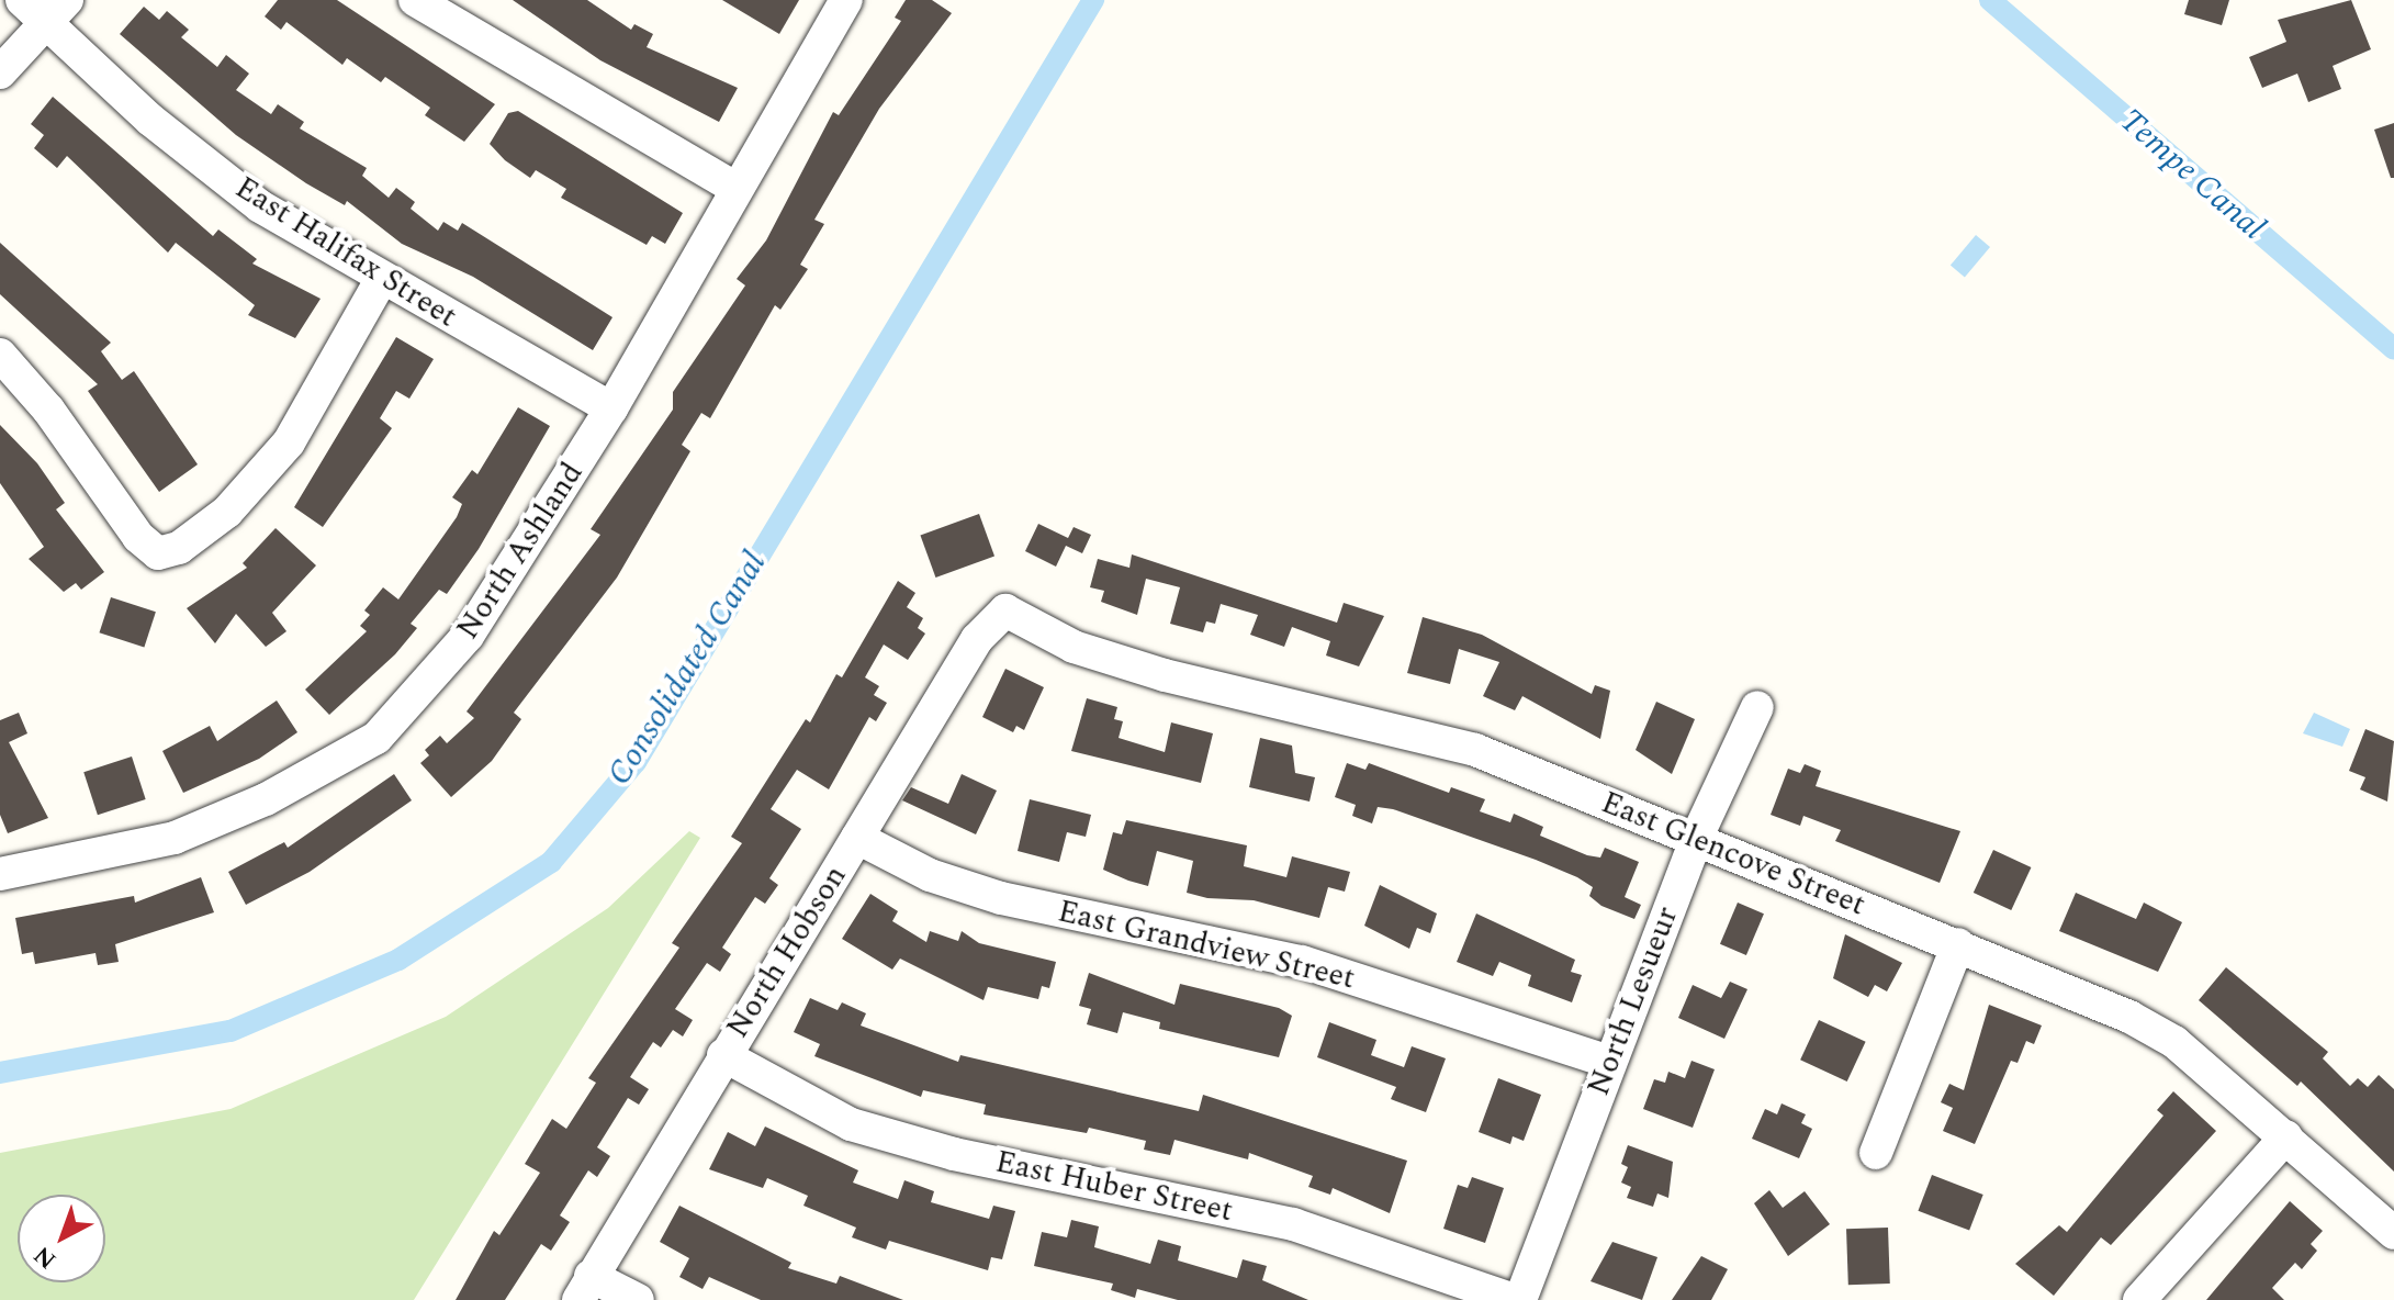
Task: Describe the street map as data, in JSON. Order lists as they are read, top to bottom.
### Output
{
  "streets": {
    "street": [
      "East Halifax Street",
      "North Ashland",
      "East Glencove Street",
      "East Grandview Street",
      "North Hobson",
      "North Lesueur",
      "East Huber Street"
    ]
  },
  "crossings": [
    ["East Halifax Street", "North Ashland"],
    ["East Glencove Street", "North Hobson"],
    ["East Glencove Street", "North Lesueur"],
    ["East Grandview Street", "North Hobson"],
    ["East Grandview Street", "North Lesueur"],
    ["North Hobson", "East Huber Street"],
    ["North Lesueur", "East Huber Street"]
  ],
  "water": ["Tempe Canal", "Consolidated Canal"],
  "north": "bottom left"
}
